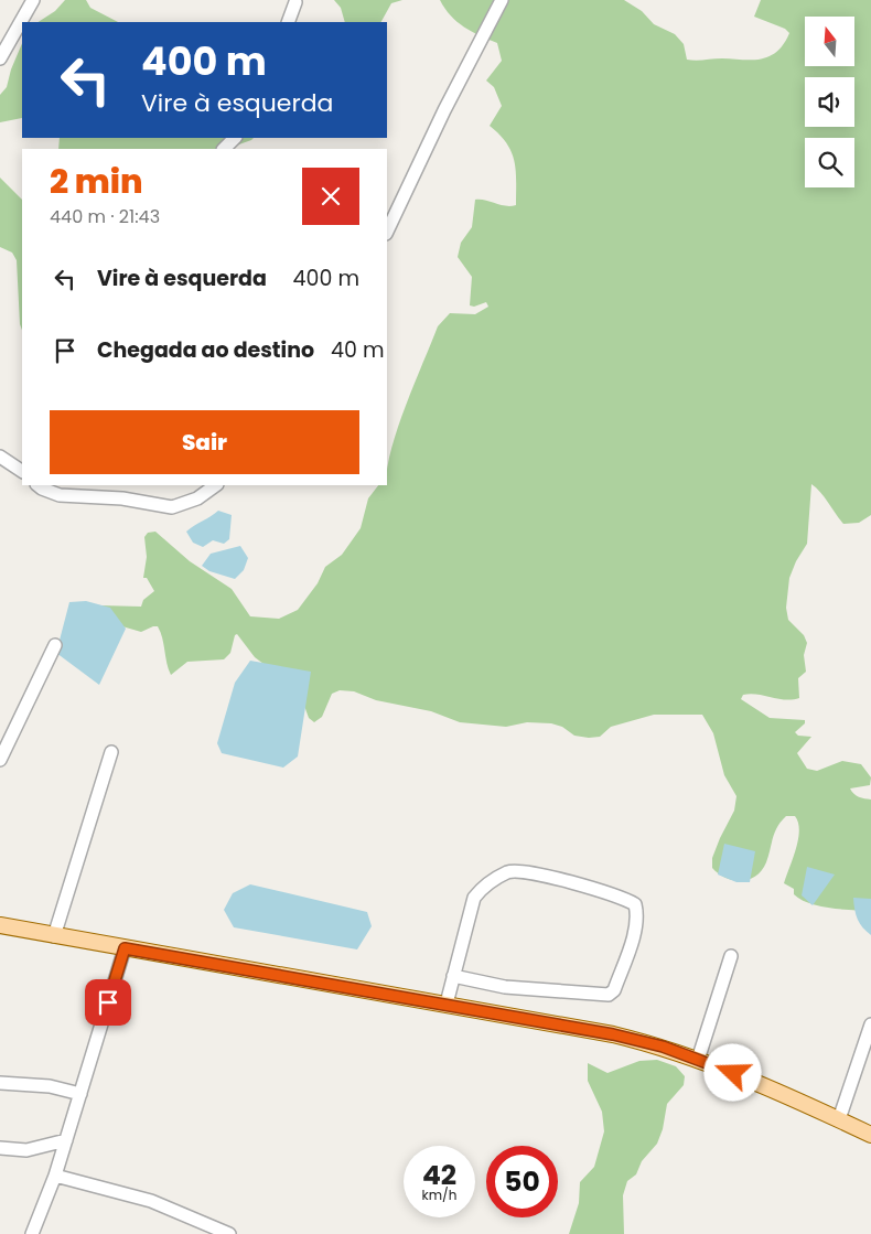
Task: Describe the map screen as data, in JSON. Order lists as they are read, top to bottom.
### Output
{
  "north": "top",
  "page": {
    "turn": ["400 m", "Vire à esquerda"],
    "heading": ["2 min", "440 m · 21:43"],
    "list": [
      {
        "name": "Vire à esquerda",
        "value": "400 m"
      },
      {
        "name": "Chegada ao destino",
        "value": "40 m"
      }
    ],
    "buttons": "Sair",
    "speed": "42 km/h",
    "limit": "50"
  }
}
